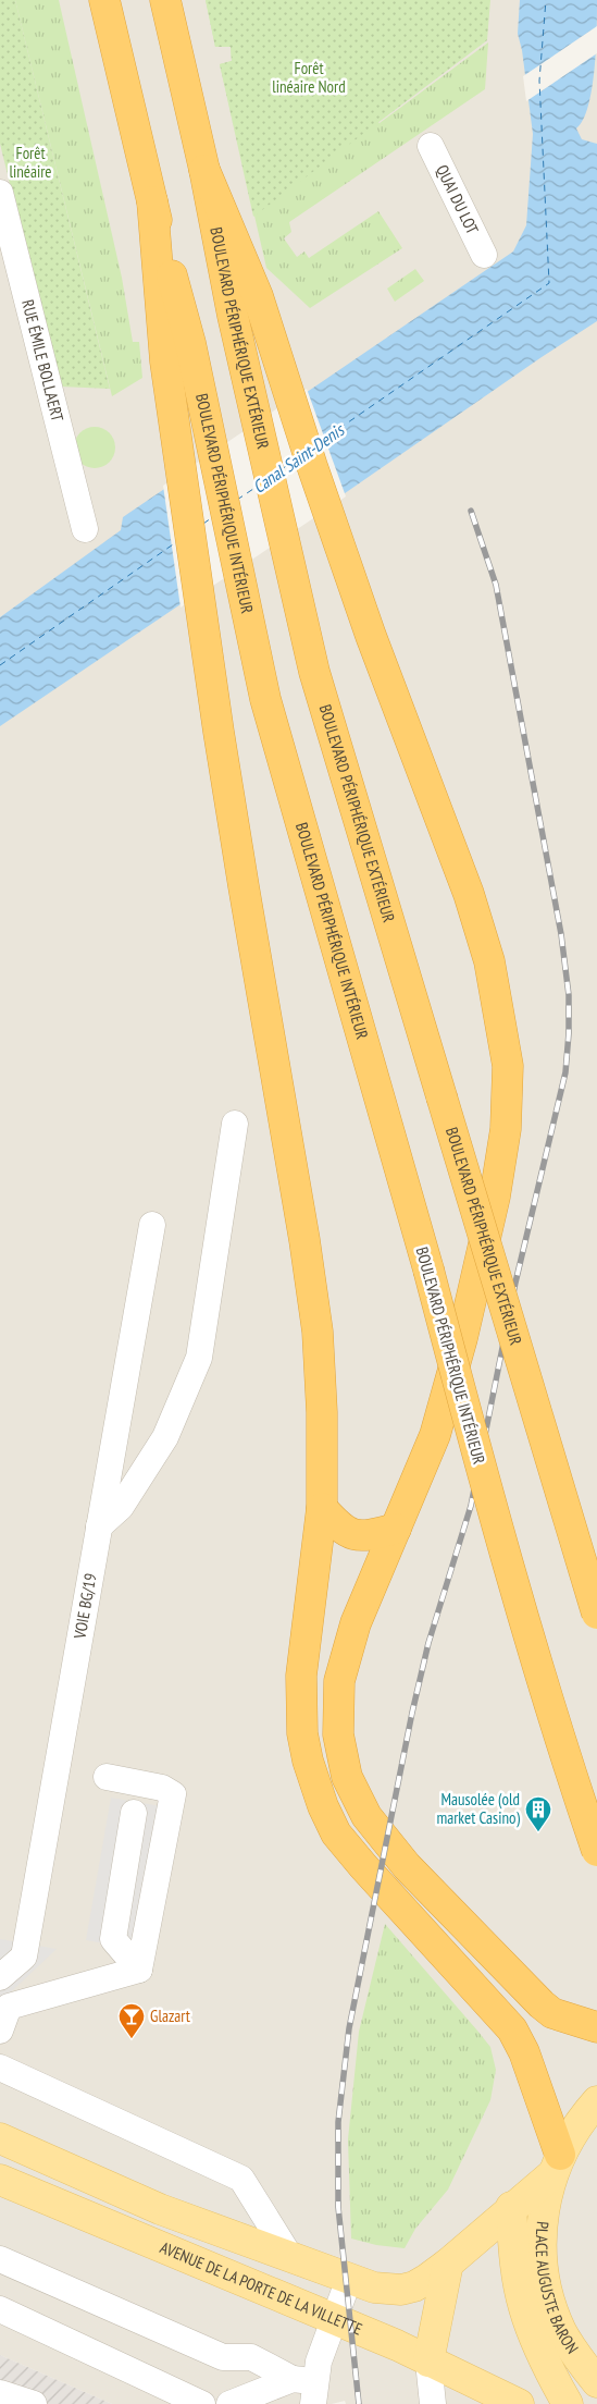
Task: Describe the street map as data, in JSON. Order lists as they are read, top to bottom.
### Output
{
  "streets": {
    "highway": ["BOULEVARD PÉRIPHÉRIQUE EXTÉRIEUR", "BOULEVARD PÉRIPHÉRIQUE INTÉRIEUR"],
    "main road": ["PLACE AUGUSTE BARON", "AVENUE DE LA PORTE DE LA VILLETTE"],
    "street": ["QUAI DU LOT", "RUE ÉMILE BOLLAERT", "VOIE BG/19"]
  },
  "water": ["Canal Saint-Denis"],
  "parks": ["Forêt linéaire Nord", "Forêt linéaire"],
  "places": {
    "building": ["Mausolée (old market Casino)"],
    "bar": ["Glazart"]
  }
}
